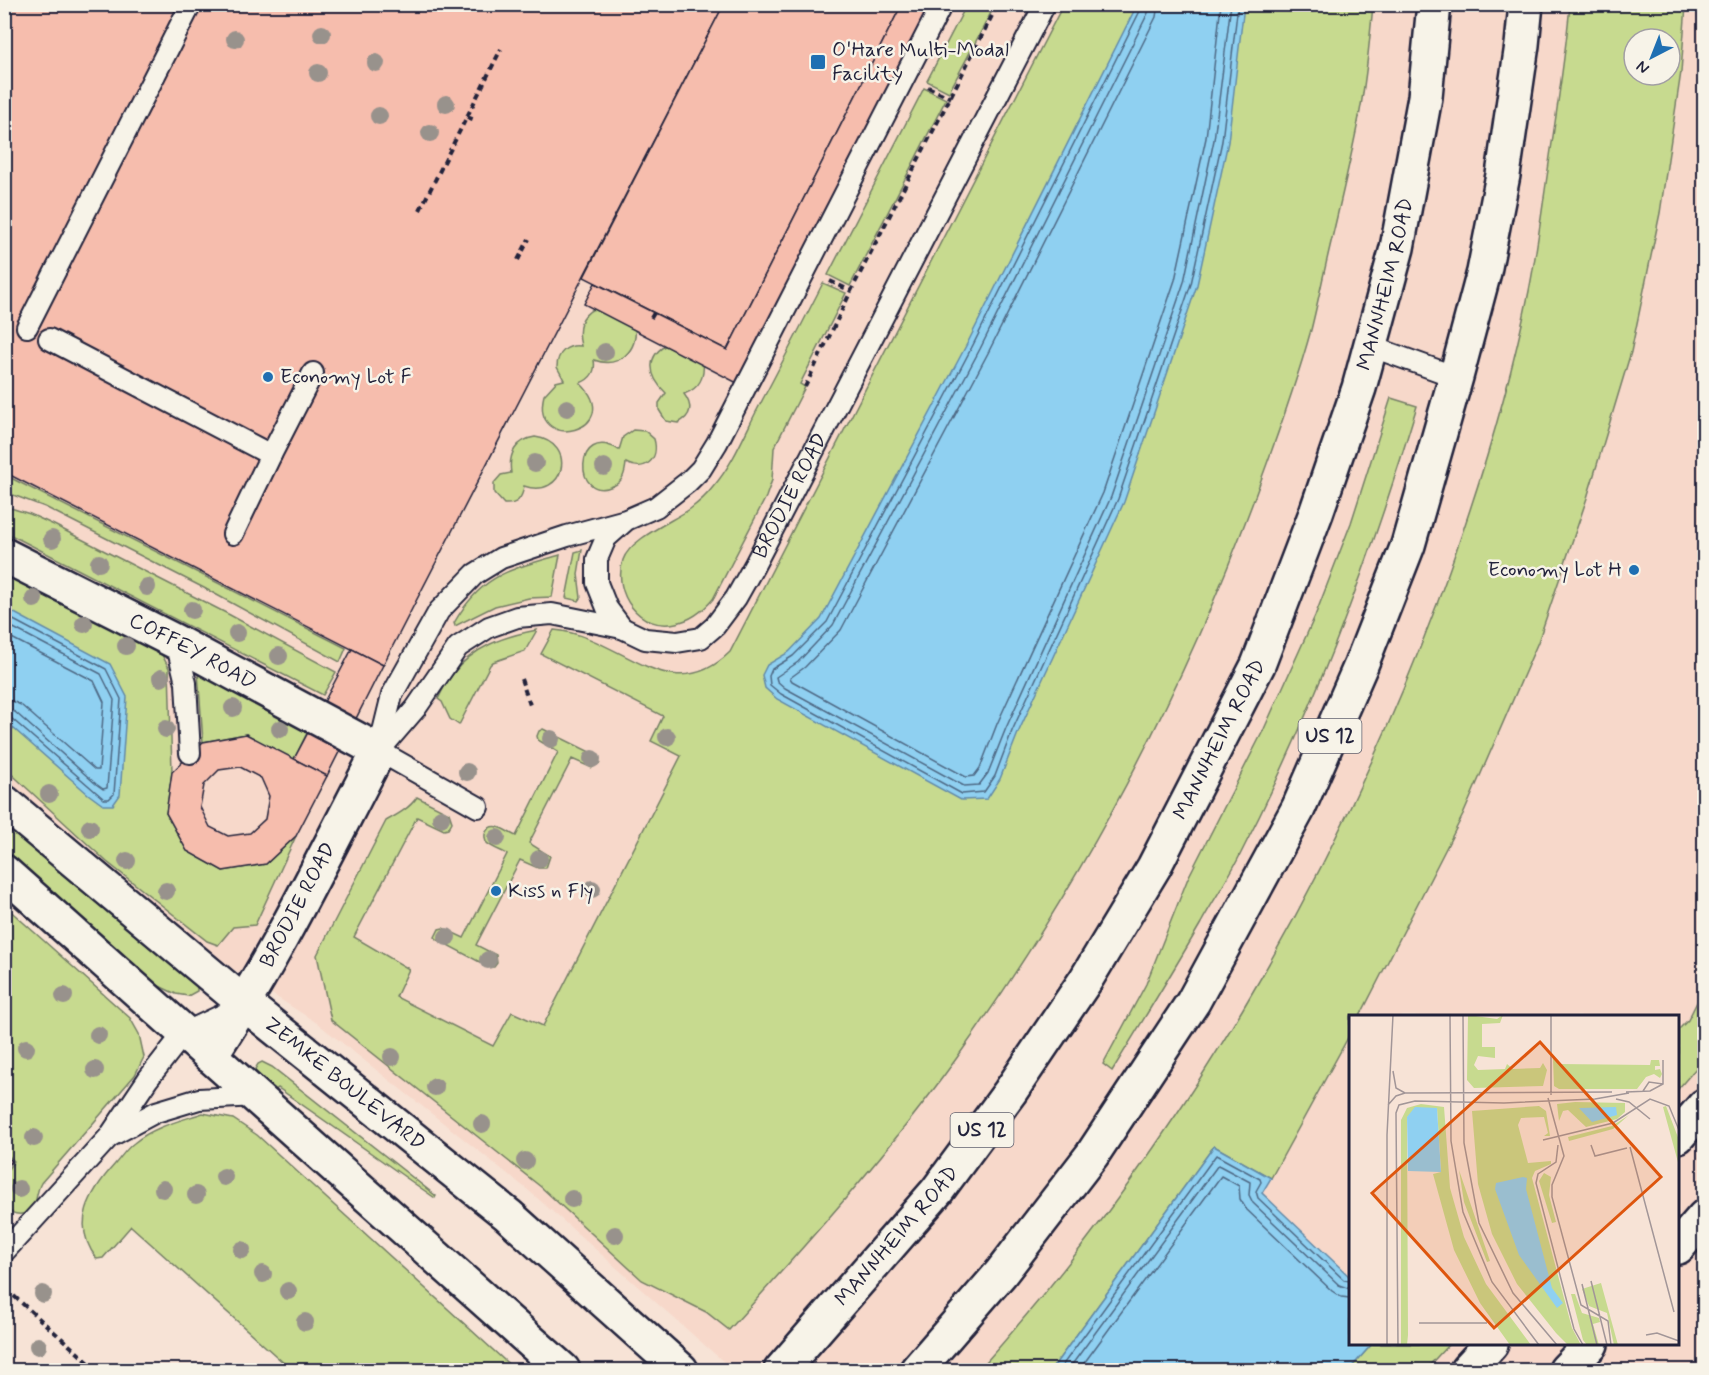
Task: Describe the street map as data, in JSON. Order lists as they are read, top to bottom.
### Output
{
  "streets": {
    "main road": [
      "MANNHEIM ROAD",
      "BRODIE ROAD",
      "COFFEY ROAD",
      "US 12",
      "ZEMKE BOULEVARD"
    ]
  },
  "crossings": [
    ["BRODIE ROAD", "COFFEY ROAD"],
    ["BRODIE ROAD", "ZEMKE BOULEVARD"]
  ],
  "places": {
    "transit": ["O'Hare Multi-Modal Facility"],
    "other": ["Economy Lot F", "Economy Lot H", "Kiss n Fly"]
  },
  "north": "bottom left"
}
